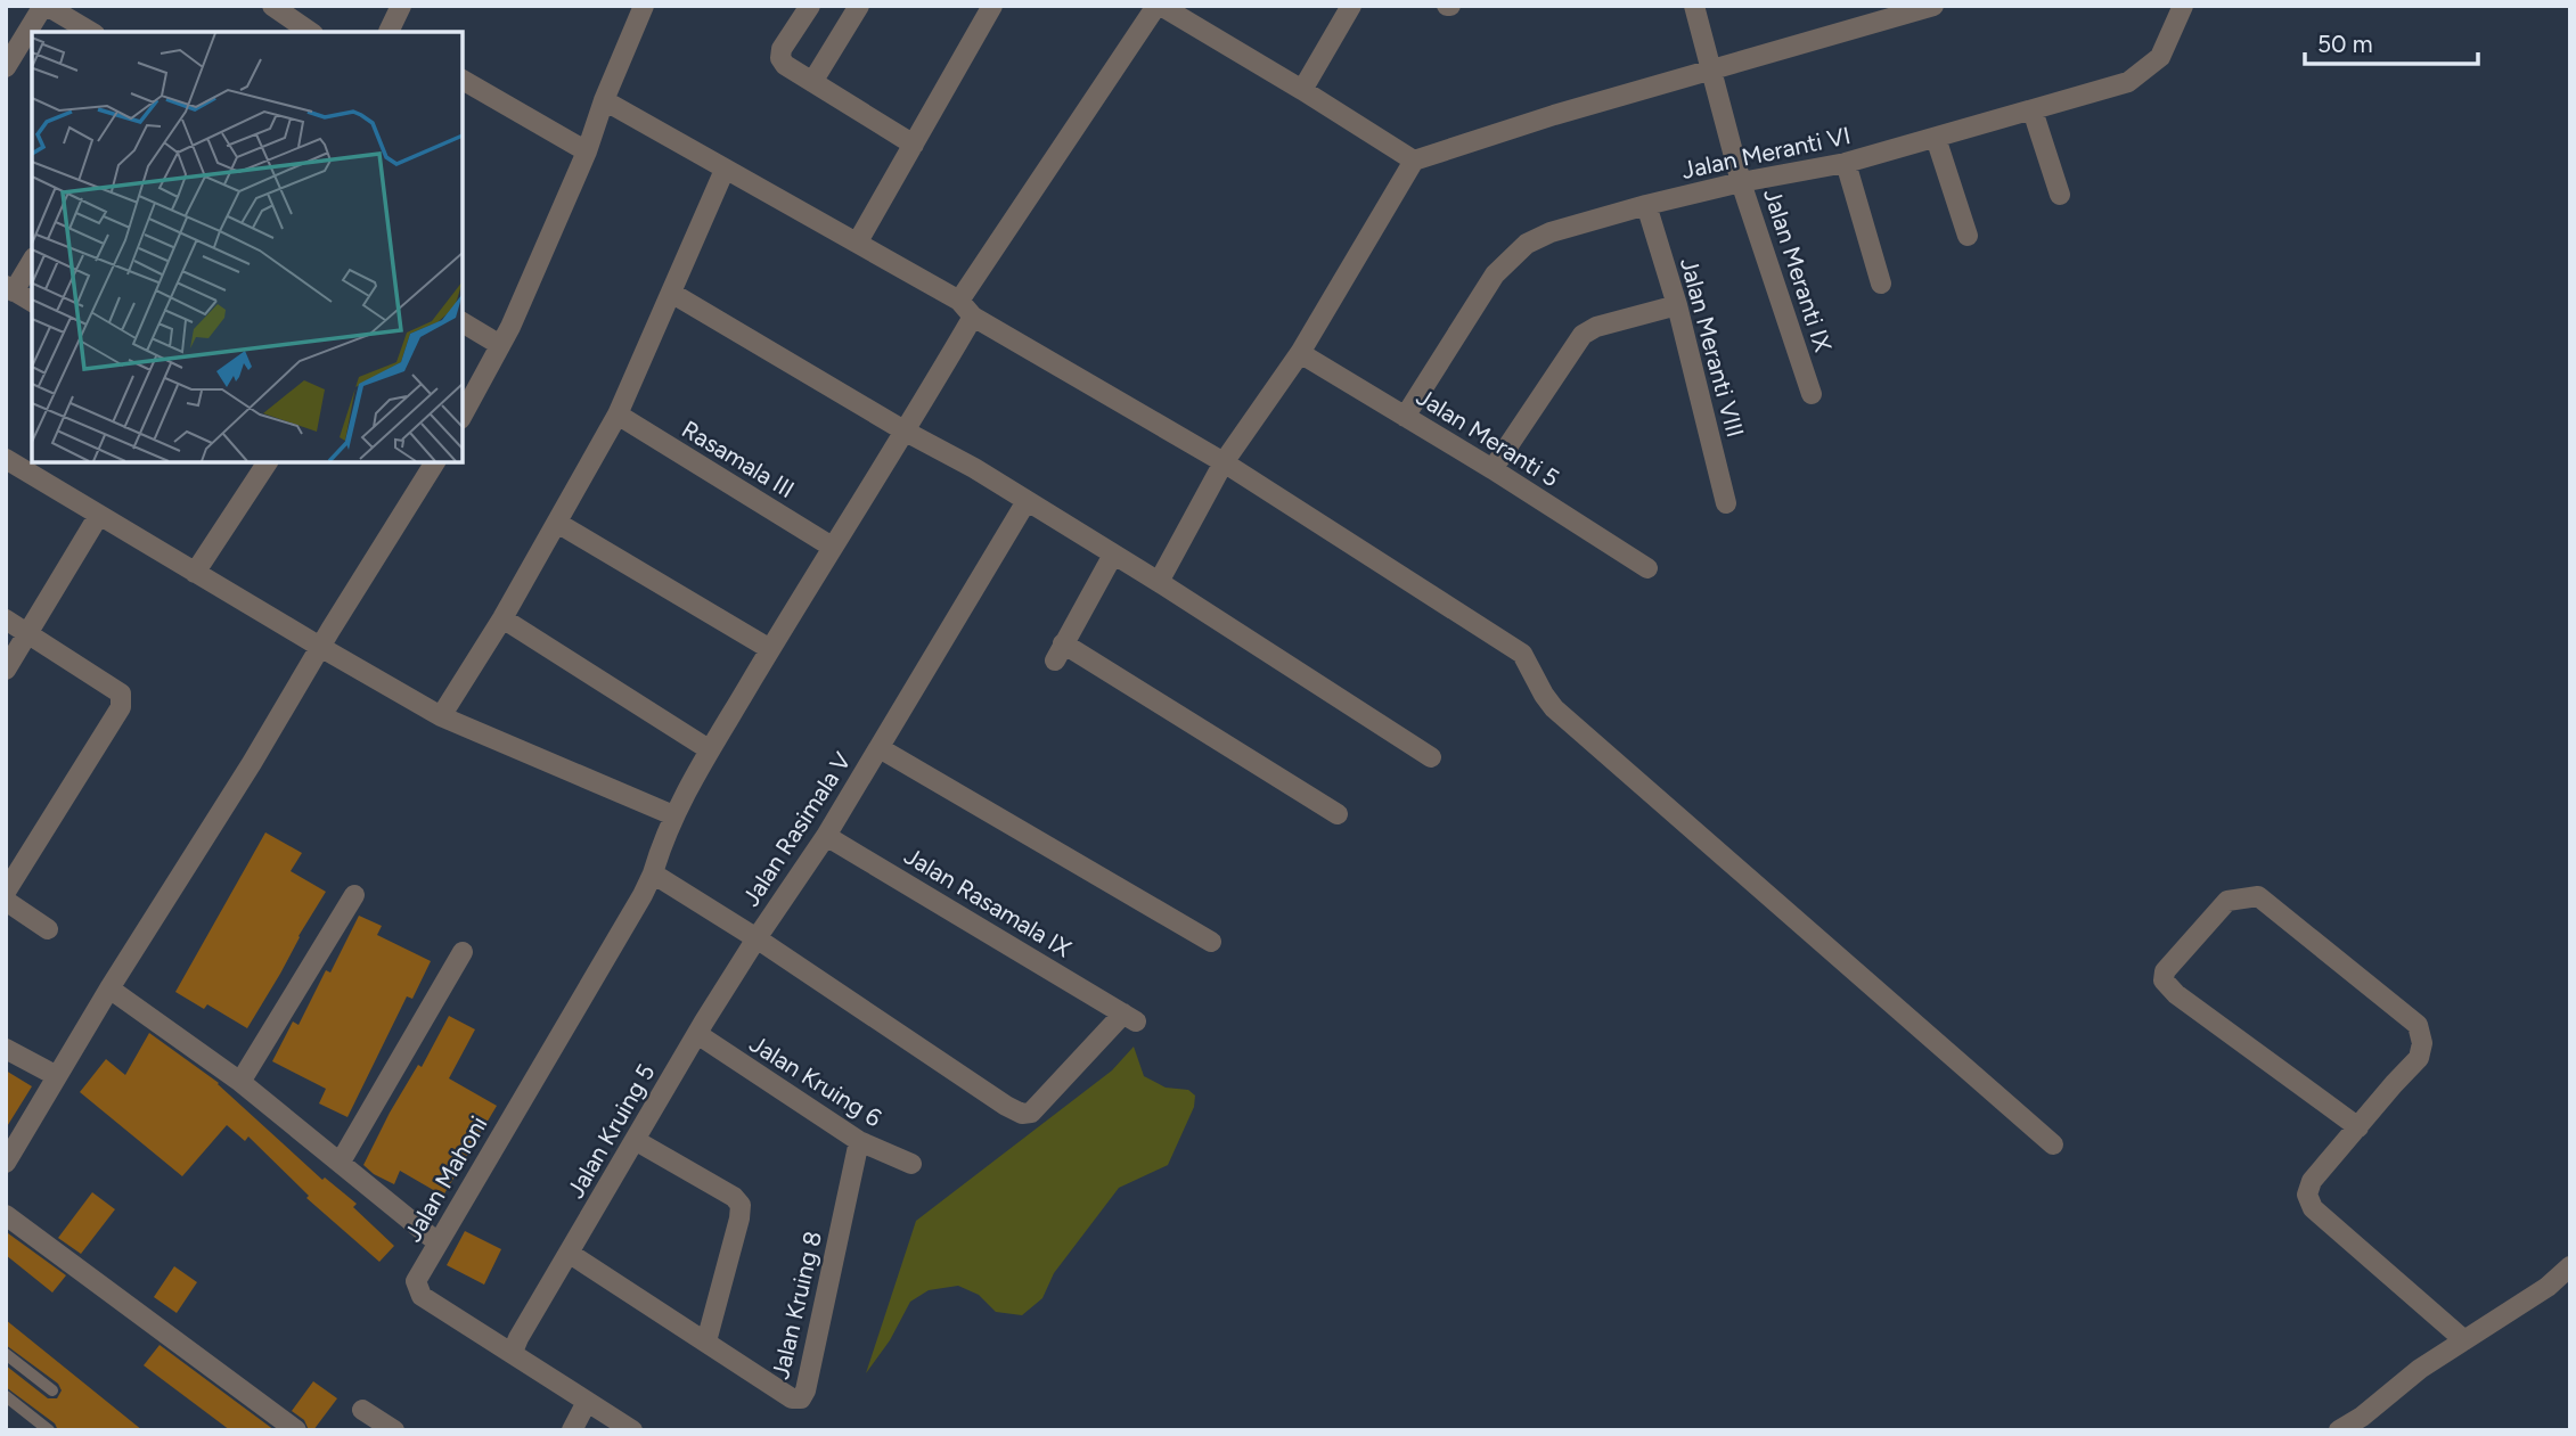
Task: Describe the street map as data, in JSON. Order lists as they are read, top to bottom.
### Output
{
  "streets": {
    "street": [
      "Jalan Meranti VI",
      "Jalan Meranti IX",
      "Jalan Meranti VIII",
      "Jalan Meranti 5",
      "Rasamala III",
      "Jalan Rasimala V",
      "Jalan Rasamala IX",
      "Jalan Kruing 6",
      "Jalan Kruing 5",
      "Jalan Mahoni",
      "Jalan Kruing 8"
    ]
  },
  "crossings": [
    ["Jalan Meranti VI", "Jalan Meranti IX"],
    ["Jalan Meranti VI", "Jalan Meranti VIII"],
    ["Jalan Meranti VI", "Jalan Meranti 5"],
    ["Rasamala III", "Jalan Mahoni"],
    ["Jalan Rasimala V", "Jalan Rasamala IX"],
    ["Jalan Rasimala V", "Jalan Kruing 5"],
    ["Jalan Rasamala IX", "Jalan Kruing 5"],
    ["Jalan Kruing 6", "Jalan Kruing 5"],
    ["Jalan Kruing 6", "Jalan Kruing 8"],
    ["Jalan Kruing 5", "Jalan Mahoni"],
    ["Jalan Kruing 5", "Jalan Kruing 8"]
  ],
  "scale_bar": "50 m"
}
